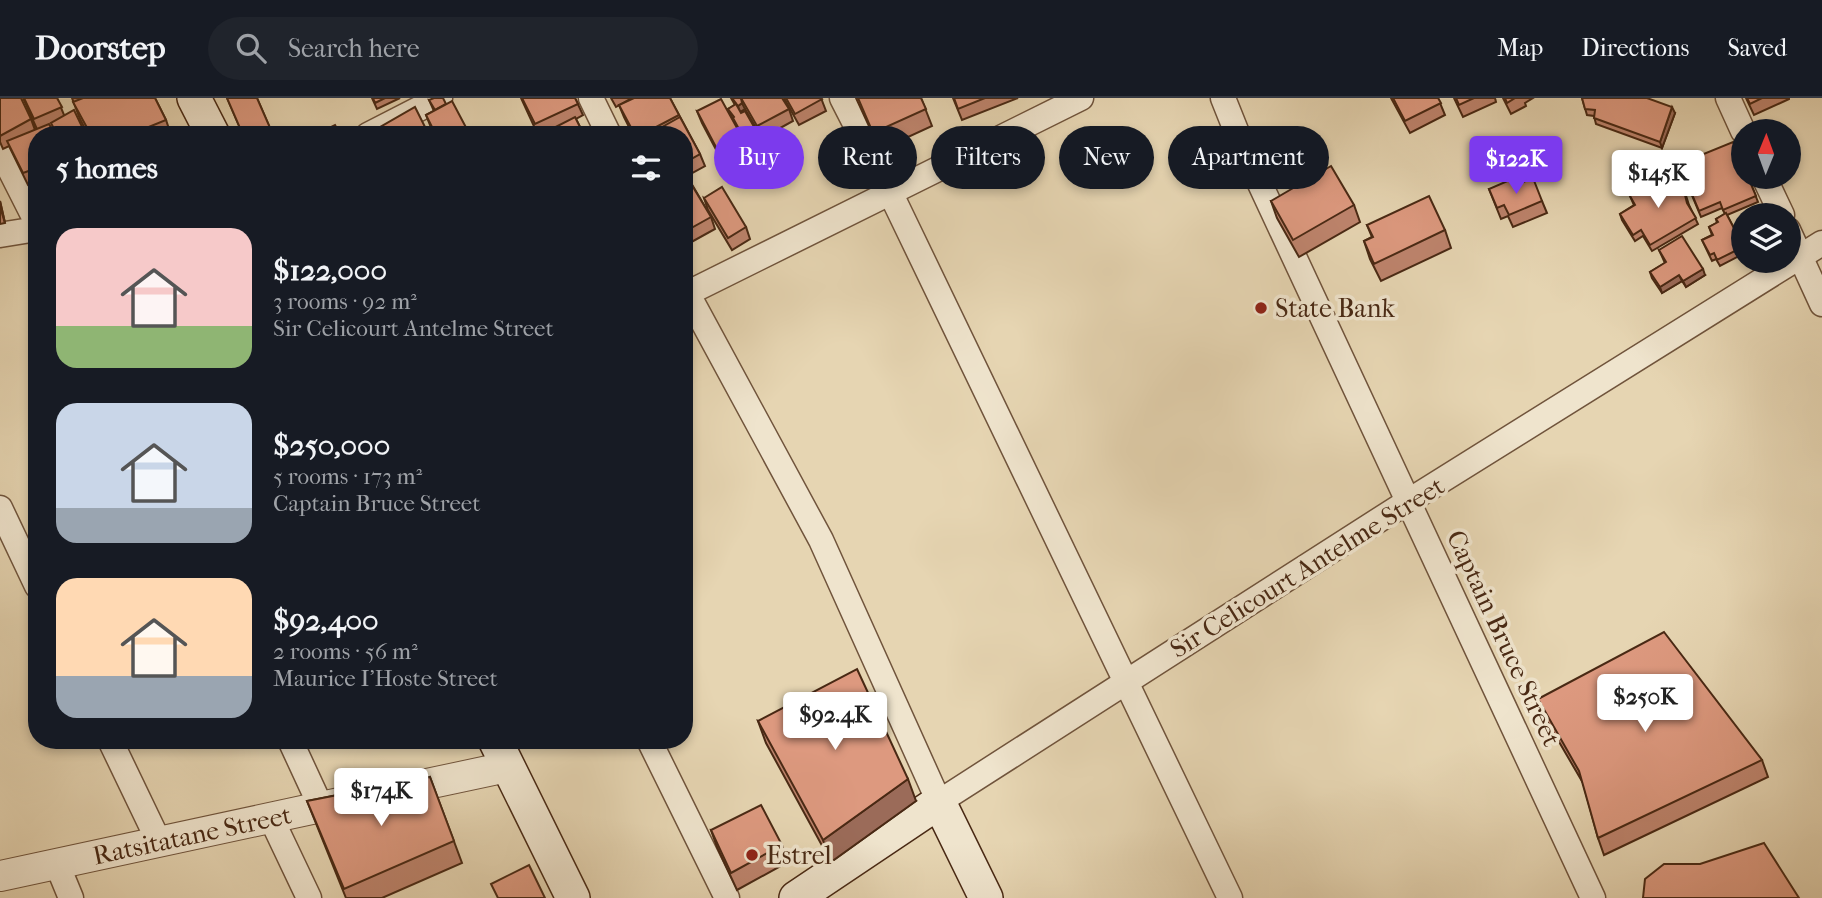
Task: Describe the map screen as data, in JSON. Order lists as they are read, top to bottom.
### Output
{
  "streets": {
    "main road": ["Sir Celicourt Antelme Street"],
    "street": ["Captain Bruce Street", "Ratsitatane Street"]
  },
  "crossings": [
    ["Sir Celicourt Antelme Street", "Captain Bruce Street"]
  ],
  "places": ["State Bank", "Estrel"],
  "north": "top",
  "page": {
    "header": "Doorstep",
    "search": "Search here",
    "nav": ["Map", "Directions", "Saved"],
    "chip": [
      "Buy",
      "Rent",
      "Filters",
      "New",
      "Apartment"
    ],
    "heading": "5 homes",
    "price": [
      "$122K",
      "$145K",
      "$250K",
      "$92.4K",
      "$174K"
    ],
    "list": [
      {
        "name": "$122,000",
        "note": "3 rooms · 92 m² · Sir Celicourt Antelme Street"
      },
      {
        "name": "$250,000",
        "note": "5 rooms · 173 m² · Captain Bruce Street"
      },
      {
        "name": "$92,400",
        "note": "2 rooms · 56 m² · Maurice I'Hoste Street"
      }
    ]
  }
}
